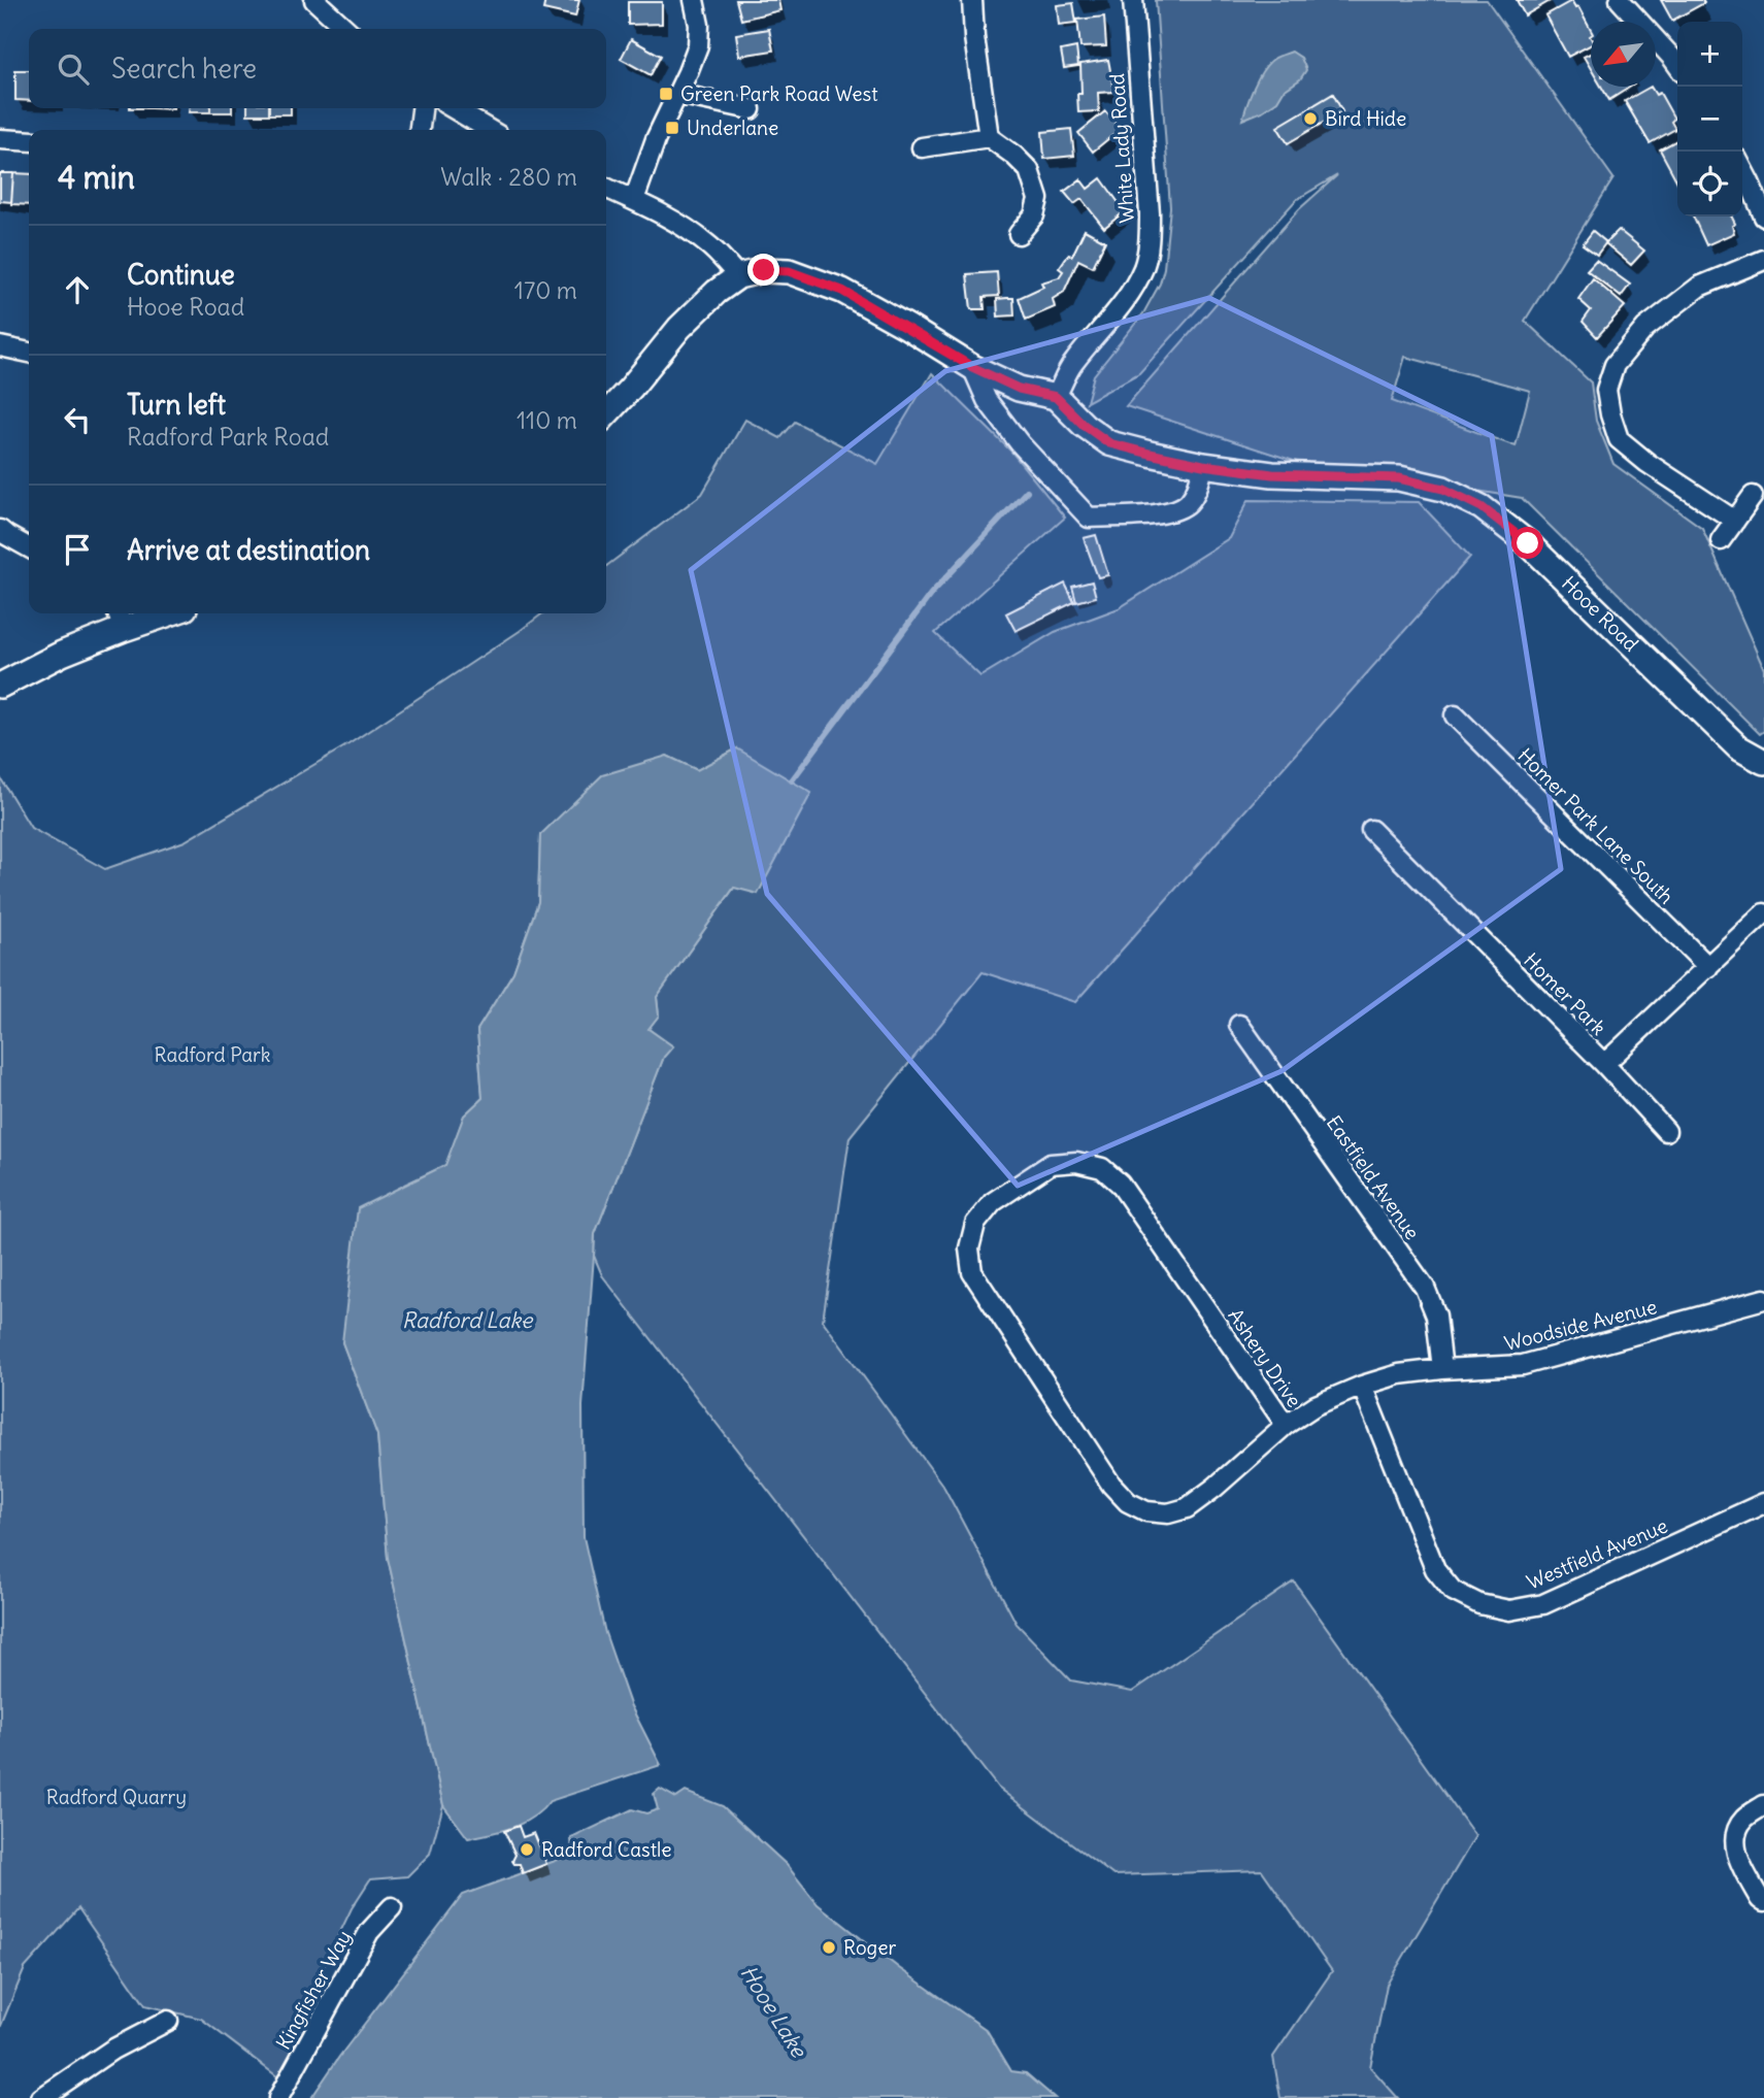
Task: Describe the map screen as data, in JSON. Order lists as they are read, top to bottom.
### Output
{
  "streets": {
    "street": [
      "White Lady Road",
      "Hooe Road",
      "Homer Park Lane South",
      "Homer Park",
      "Eastfield Avenue",
      "Woodside Avenue",
      "Ashery Drive",
      "Westfield Avenue",
      "Kingfisher Way"
    ]
  },
  "crossings": [
    ["White Lady Road", "Hooe Road"],
    ["Homer Park Lane South", "Homer Park"],
    ["Eastfield Avenue", "Woodside Avenue"],
    ["Woodside Avenue", "Ashery Drive"],
    ["Woodside Avenue", "Westfield Avenue"]
  ],
  "water": ["Radford Lake", "Hooe Lake"],
  "parks": ["Radford Park", "Radford Quarry"],
  "places": {
    "transit": ["Green Park Road West", "Underlane"],
    "other": ["Bird Hide", "Radford Castle", "Roger"]
  },
  "north": "bottom left",
  "page": {
    "map_buttons": ["+", "−"],
    "search": "Search here",
    "heading": ["4 min", "Walk · 280 m"],
    "list": [
      ["Continue", "Hooe Road", "170 m"],
      ["Turn left", "Radford Park Road", "110 m"],
      "Arrive at destination"
    ]
  }
}
